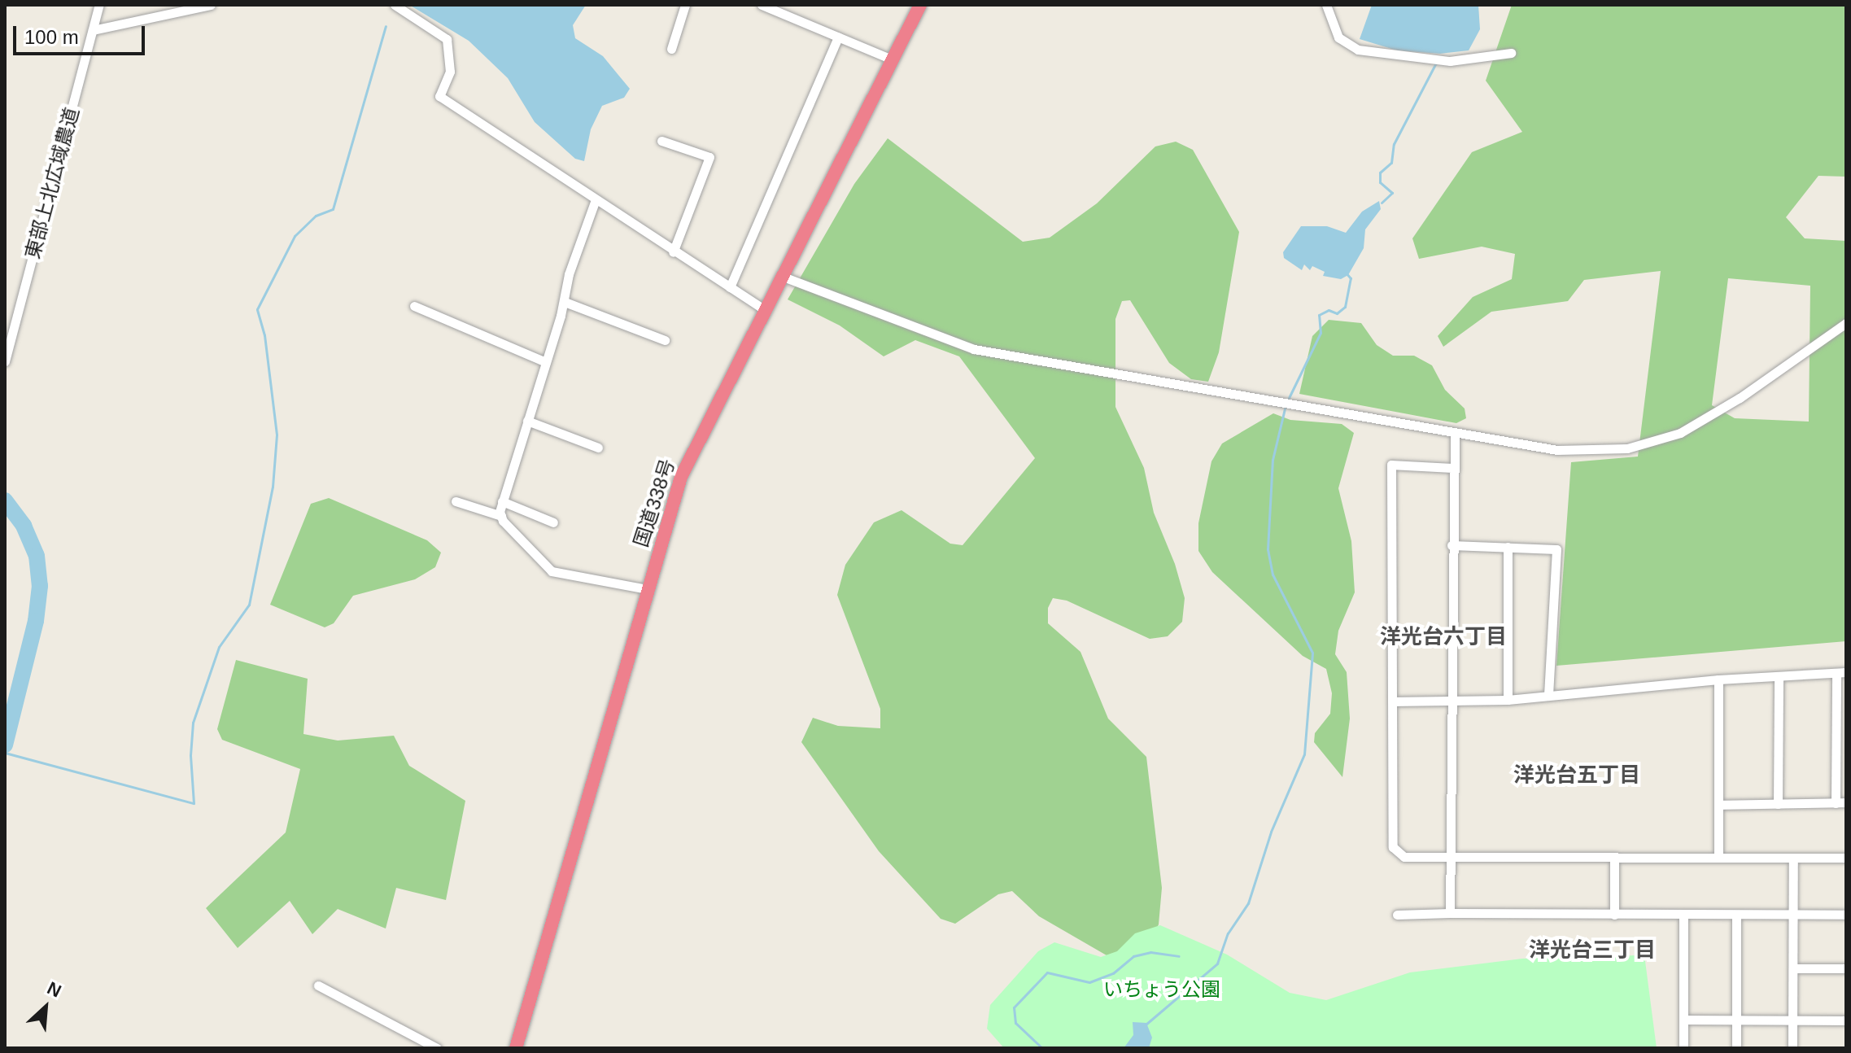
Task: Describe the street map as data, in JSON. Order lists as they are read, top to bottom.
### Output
{
  "streets": {
    "highway": ["国道338号"],
    "street": ["東部上北広域農道"]
  },
  "districts": ["洋光台六丁目", "洋光台五丁目", "洋光台三丁目"],
  "parks": ["いちょう公園"],
  "scale_bar": "100 m",
  "north": "top right"
}
